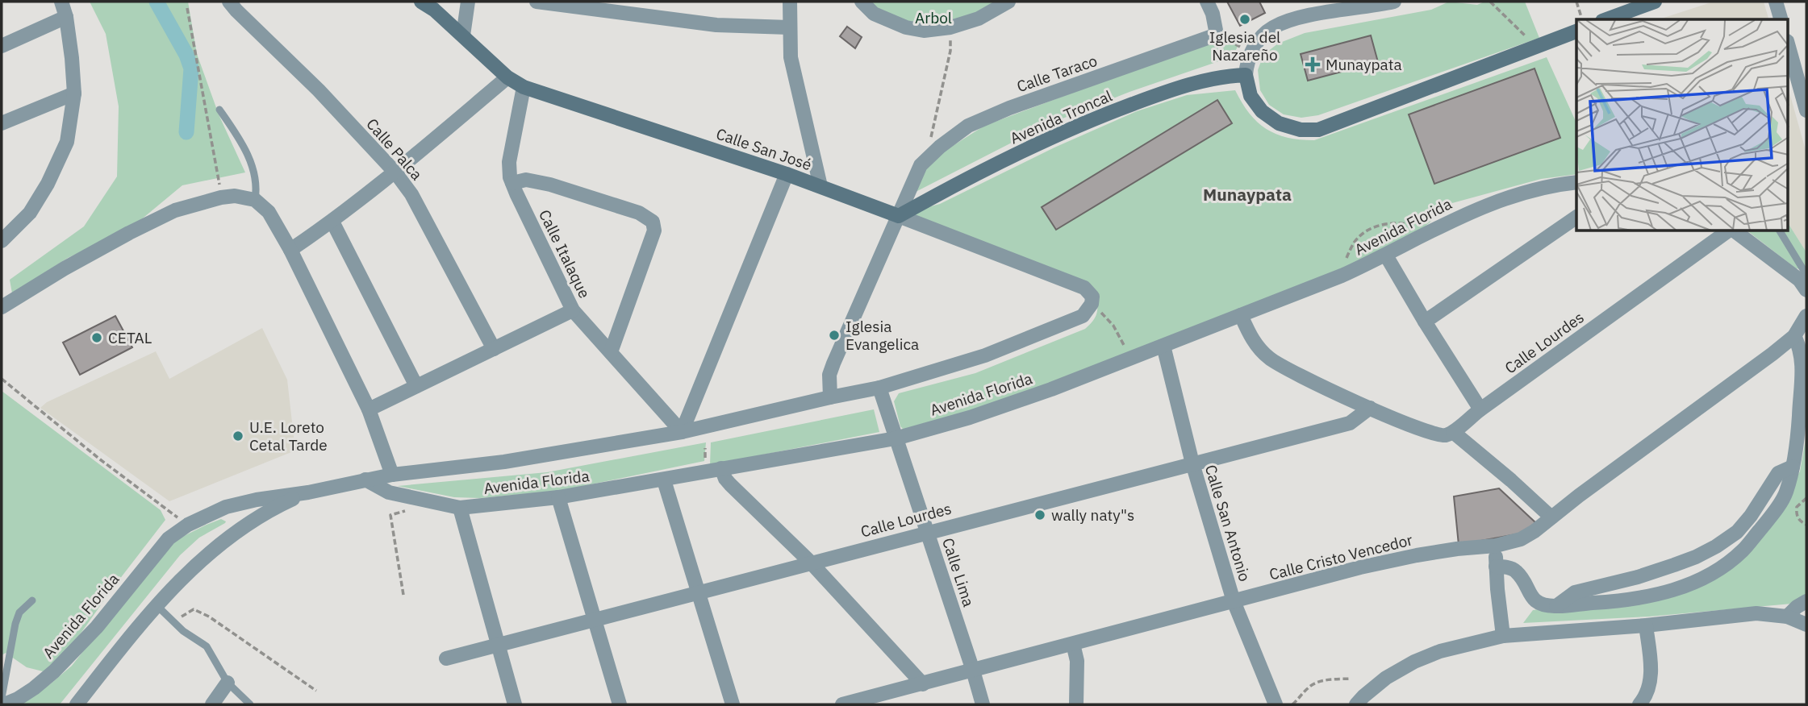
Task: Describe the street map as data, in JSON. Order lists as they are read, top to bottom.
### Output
{
  "streets": {
    "street": [
      "Calle Taraco",
      "Avenida Troncal",
      "Calle Palca",
      "Calle San José",
      "Avenida Florida",
      "Calle Italaque",
      "Calle Lourdes",
      "Calle San Antonio",
      "Calle Cristo Vencedor",
      "Calle Lima"
    ]
  },
  "crossings": [
    ["Calle Taraco", "Avenida Troncal"],
    ["Calle Taraco", "Calle San José"],
    ["Avenida Troncal", "Calle San José"],
    ["Calle San José", "Avenida Florida"],
    ["Calle San José", "Calle Italaque"],
    ["Avenida Florida", "Calle Italaque"],
    ["Avenida Florida", "Calle San Antonio"],
    ["Avenida Florida", "Calle Lima"],
    ["Calle Lourdes", "Calle San Antonio"],
    ["Calle Lourdes", "Calle Lima"],
    ["Calle San Antonio", "Calle Cristo Vencedor"],
    ["Calle Cristo Vencedor", "Calle Lima"]
  ],
  "districts": ["Munaypata"],
  "parks": ["Arbol"],
  "places": {
    "other": [
      "Iglesia del Nazareño",
      "Iglesia Evangelica",
      "CETAL",
      "U.E. Loreto Cetal Tarde",
      "wally naty\"s"
    ],
    "health": ["Munaypata"]
  }
}
